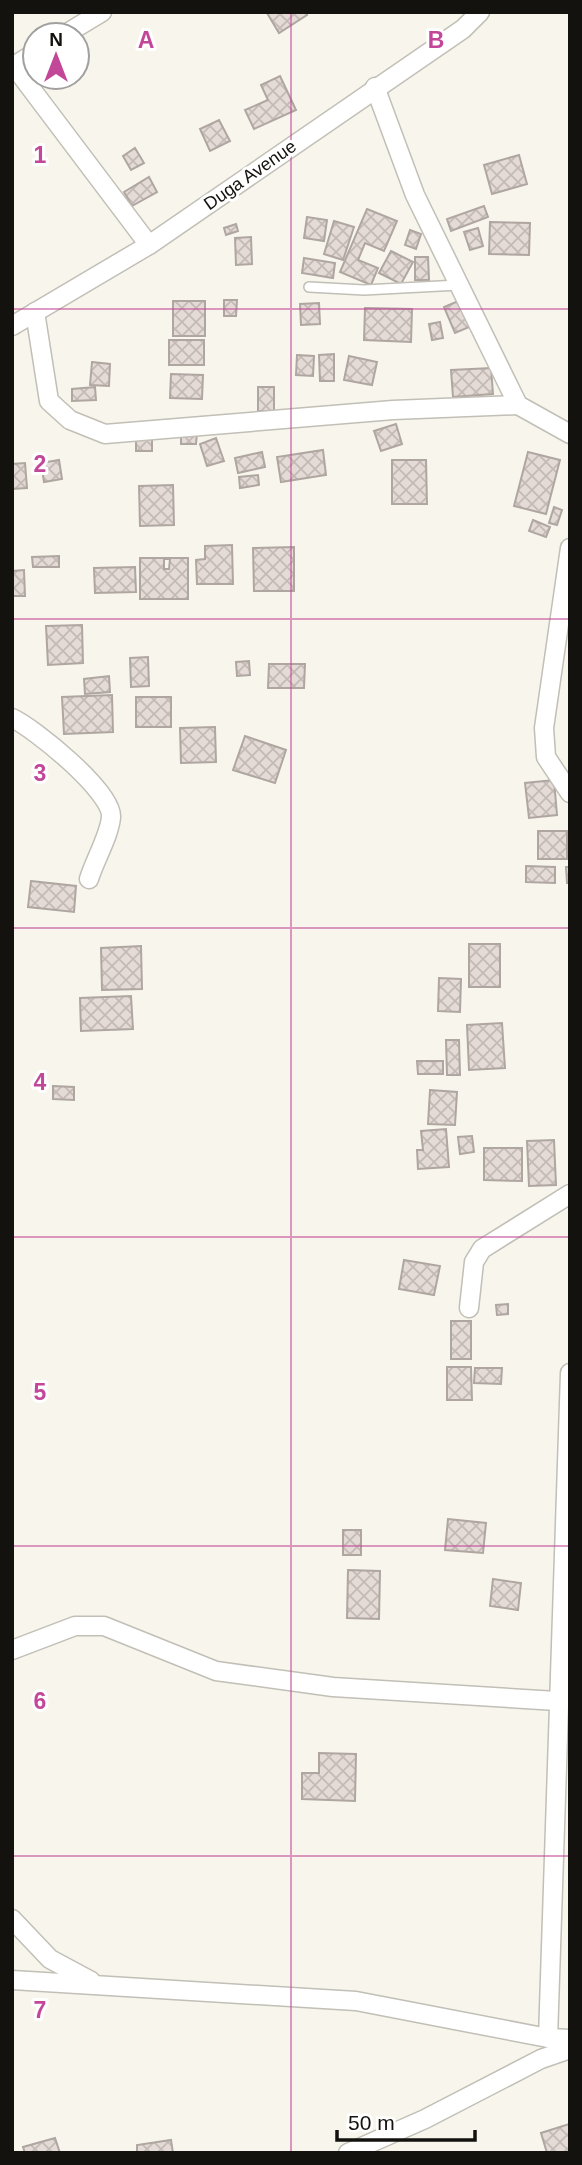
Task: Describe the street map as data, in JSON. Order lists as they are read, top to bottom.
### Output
{
  "streets": {
    "street": ["Duga Avenue"]
  },
  "scale_bar": "50 m",
  "north": "top",
  "grid": {
    "columns": ["A", "B"],
    "rows": [
      "1",
      "2",
      "3",
      "4",
      "5",
      "6",
      "7"
    ]
  }
}
